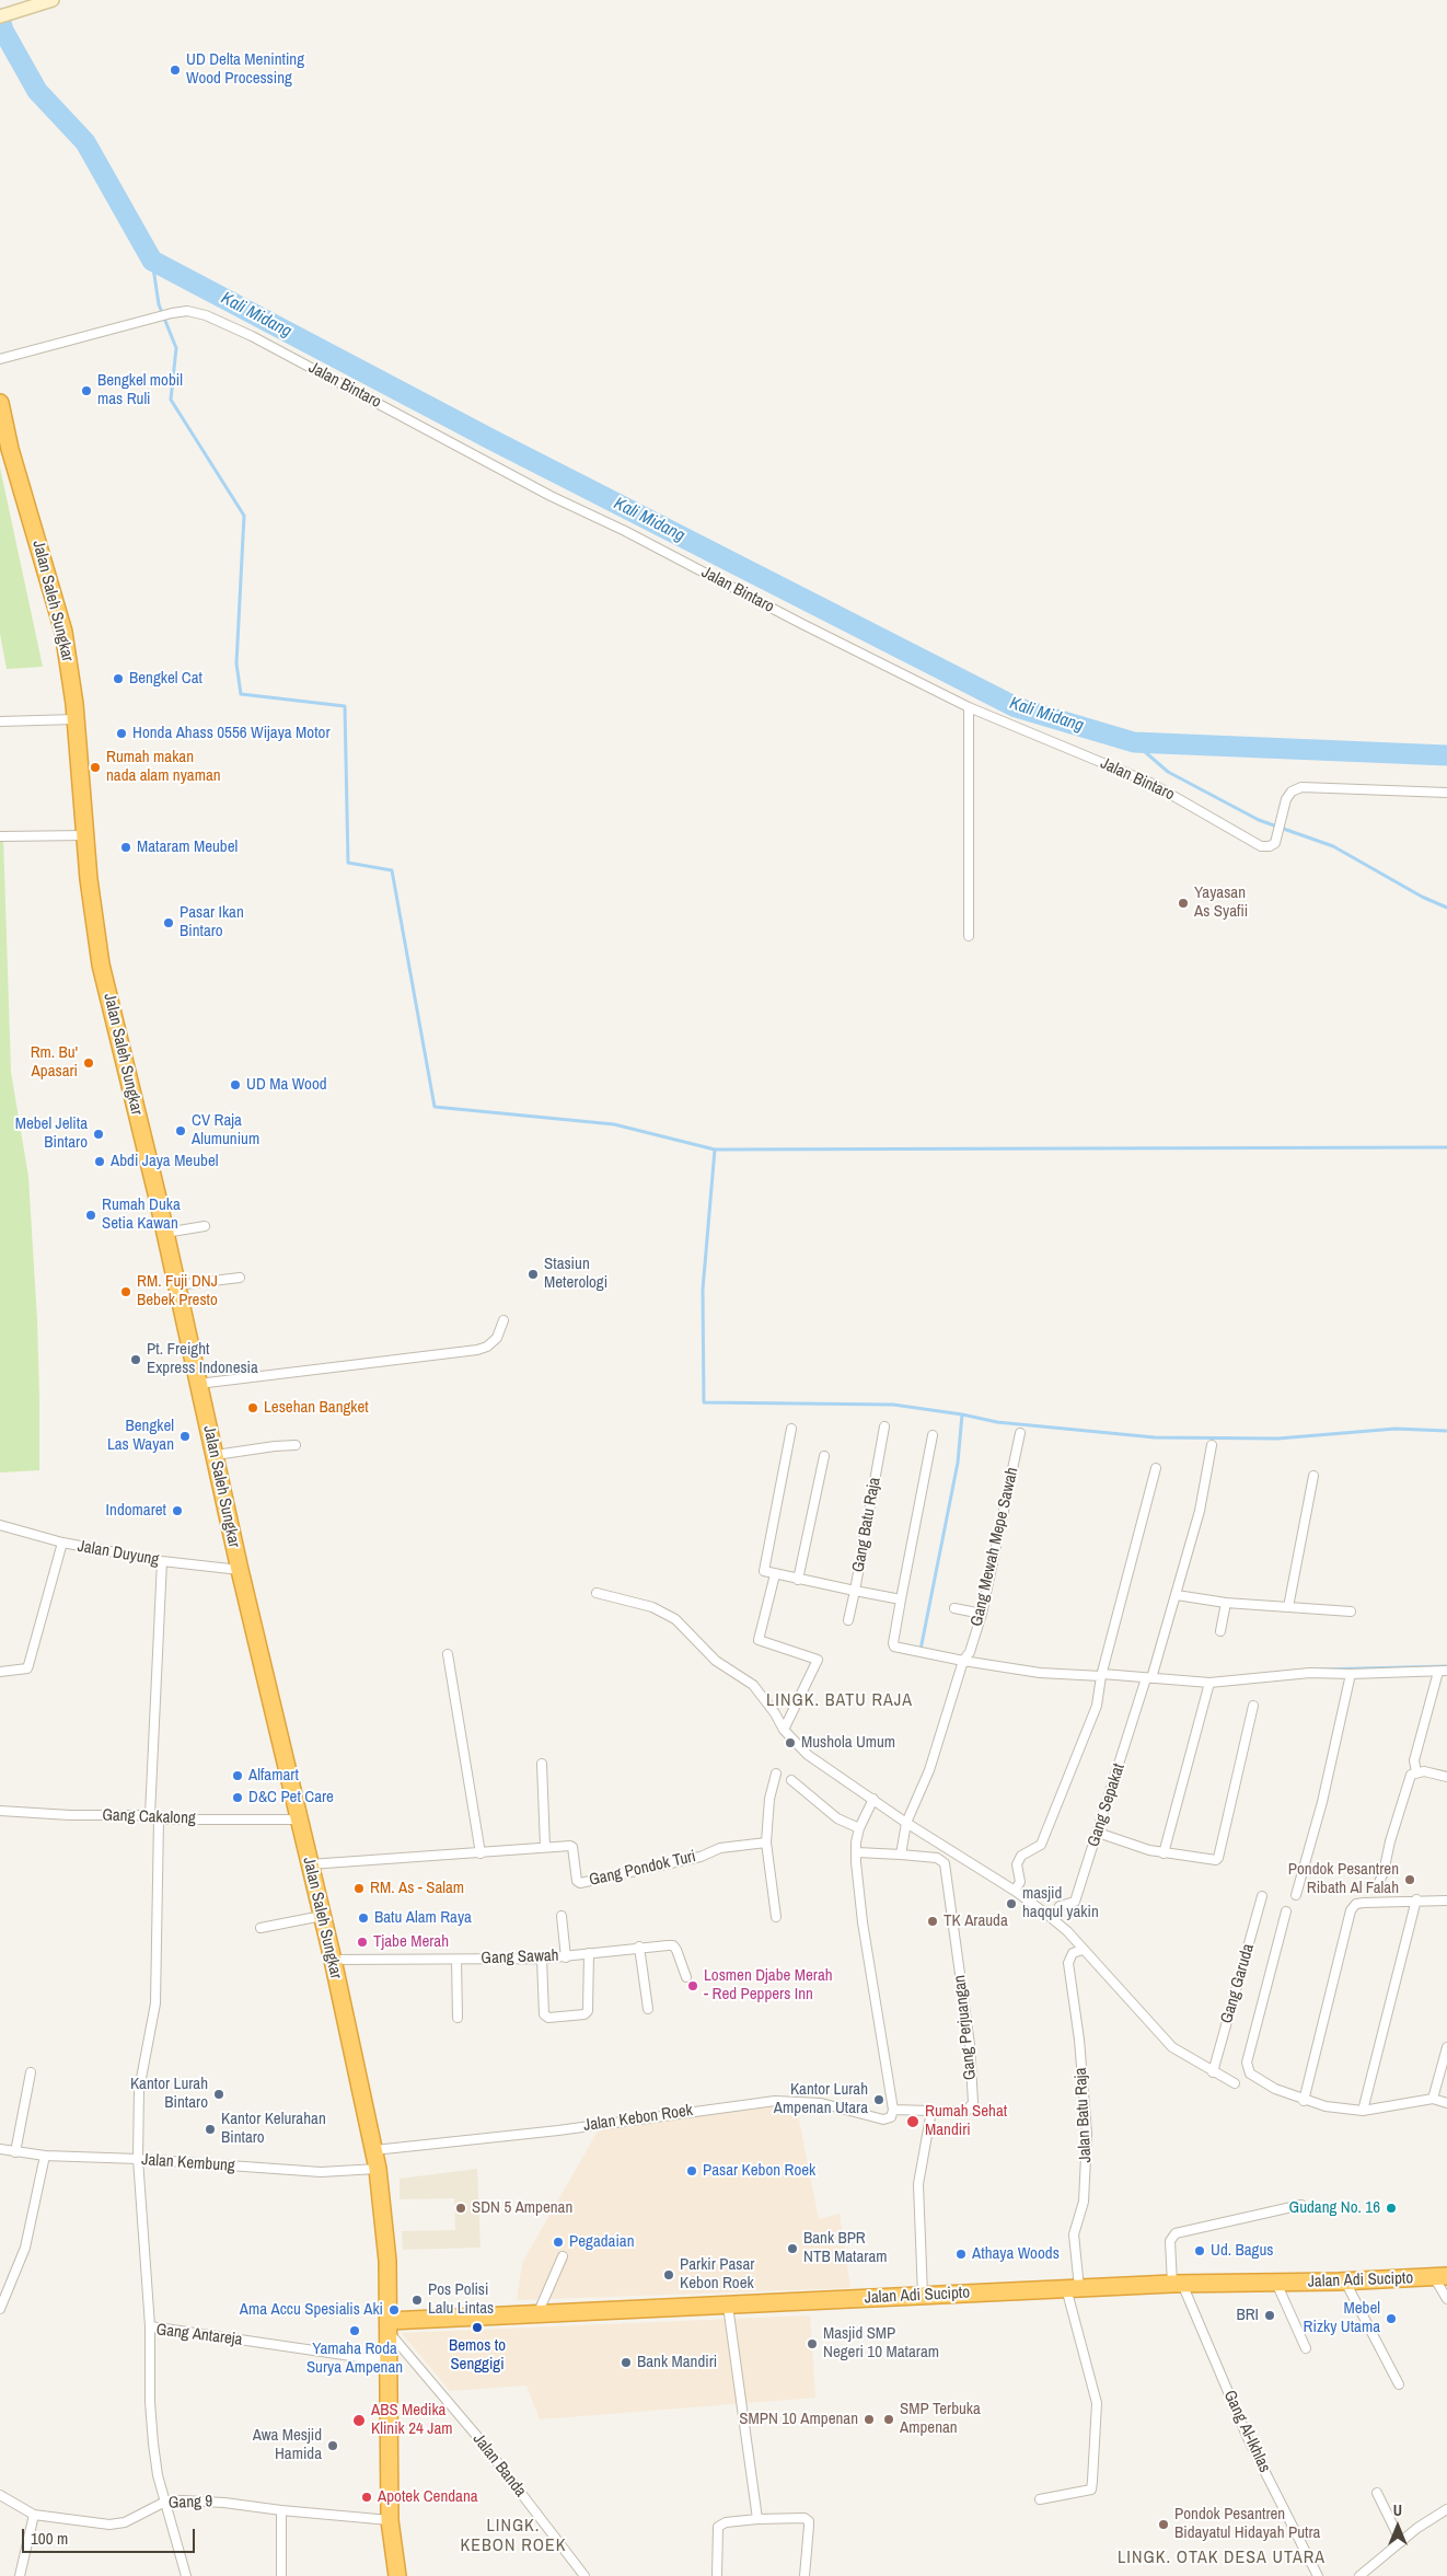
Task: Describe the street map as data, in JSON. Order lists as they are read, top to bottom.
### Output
{
  "streets": {
    "highway": ["Jalan Saleh Sungkar", "Jalan Adi Sucipto"],
    "street": [
      "Jalan Bintaro",
      "Gang Batu Raja",
      "Gang Mewah Mepe Sawah",
      "Jalan Duyung",
      "Gang Sepakat",
      "Gang Cakalong",
      "Gang Pondok Turi",
      "Gang Sawah",
      "Gang Garuda",
      "Gang Perjuangan",
      "Jalan Batu Raja",
      "Jalan Kebon Roek",
      "Jalan Kembung",
      "Gang Antareja",
      "Gang Al-Ikhlas",
      "Jalan Banda",
      "Gang 9"
    ]
  },
  "crossings": [
    ["Jalan Saleh Sungkar", "Jalan Duyung"],
    ["Jalan Saleh Sungkar", "Gang Cakalong"],
    ["Jalan Saleh Sungkar", "Gang Pondok Turi"],
    ["Jalan Saleh Sungkar", "Gang Sawah"],
    ["Jalan Saleh Sungkar", "Jalan Kebon Roek"],
    ["Jalan Saleh Sungkar", "Jalan Kembung"],
    ["Jalan Saleh Sungkar", "Jalan Adi Sucipto"],
    ["Jalan Saleh Sungkar", "Gang Antareja"],
    ["Jalan Saleh Sungkar", "Jalan Banda"],
    ["Jalan Saleh Sungkar", "Gang 9"],
    ["Gang Mewah Mepe Sawah", "Gang Perjuangan"],
    ["Gang Perjuangan", "Jalan Kebon Roek"],
    ["Jalan Batu Raja", "Jalan Adi Sucipto"],
    ["Jalan Adi Sucipto", "Gang Al-Ikhlas"],
    ["Jalan Adi Sucipto", "Jalan Banda"],
    ["Gang Antareja", "Gang 9"]
  ],
  "districts": ["LINGK. BATU RAJA", "LINGK. KEBON ROEK", "LINGK. OTAK DESA UTARA"],
  "water": ["Kali Midang"],
  "places": [
    "UD Delta Meninting Wood Processing",
    "Bengkel mobil mas Ruli",
    "Bengkel Cat",
    "Honda Ahass 0556 Wijaya Motor",
    "Rumah makan nada alam nyaman",
    "Mataram Meubel",
    "Yayasan As Syafii",
    "Pasar Ikan Bintaro",
    "Rm. Bu' Apasari",
    "UD Ma Wood",
    "CV Raja Alumunium",
    "Mebel Jelita Bintaro",
    "Abdi Jaya Meubel",
    "Rumah Duka Setia Kawan",
    "Stasiun Meterologi",
    "RM. Fuji DNJ Bebek Presto",
    "Pt. Freight Express Indonesia",
    "Lesehan Bangket",
    "Bengkel Las Wayan",
    "Indomaret",
    "Mushola Umum",
    "Alfamart",
    "D&C Pet Care",
    "Pondok Pesantren Ribath Al Falah",
    "RM. As - Salam",
    "masjid haqqul yakin",
    "Batu Alam Raya",
    "TK Arauda",
    "Tjabe Merah",
    "Losmen Djabe Merah - Red Peppers Inn",
    "Kantor Lurah Bintaro",
    "Kantor Lurah Ampenan Utara",
    "Rumah Sehat Mandiri",
    "Kantor Kelurahan Bintaro",
    "Pasar Kebon Roek",
    "SDN 5 Ampenan",
    "Gudang No. 16",
    "Pegadaian",
    "Bank BPR NTB Mataram",
    "Ud. Bagus",
    "Athaya Woods",
    "Parkir Pasar Kebon Roek",
    "Pos Polisi Lalu Lintas",
    "Ama Accu Spesialis Aki",
    "BRI",
    "Mebel Rizky Utama",
    "Bemos to Senggigi",
    "Yamaha Roda Surya Ampenan",
    "Masjid SMP Negeri 10 Mataram",
    "Bank Mandiri",
    "SMPN 10 Ampenan",
    "SMP Terbuka Ampenan",
    "ABS Medika Klinik 24 Jam",
    "Awa Mesjid Hamida",
    "Apotek Cendana",
    "Pondok Pesantren Bidayatul Hidayah Putra"
  ],
  "scale_bar": "100 m",
  "north": "top"
}
